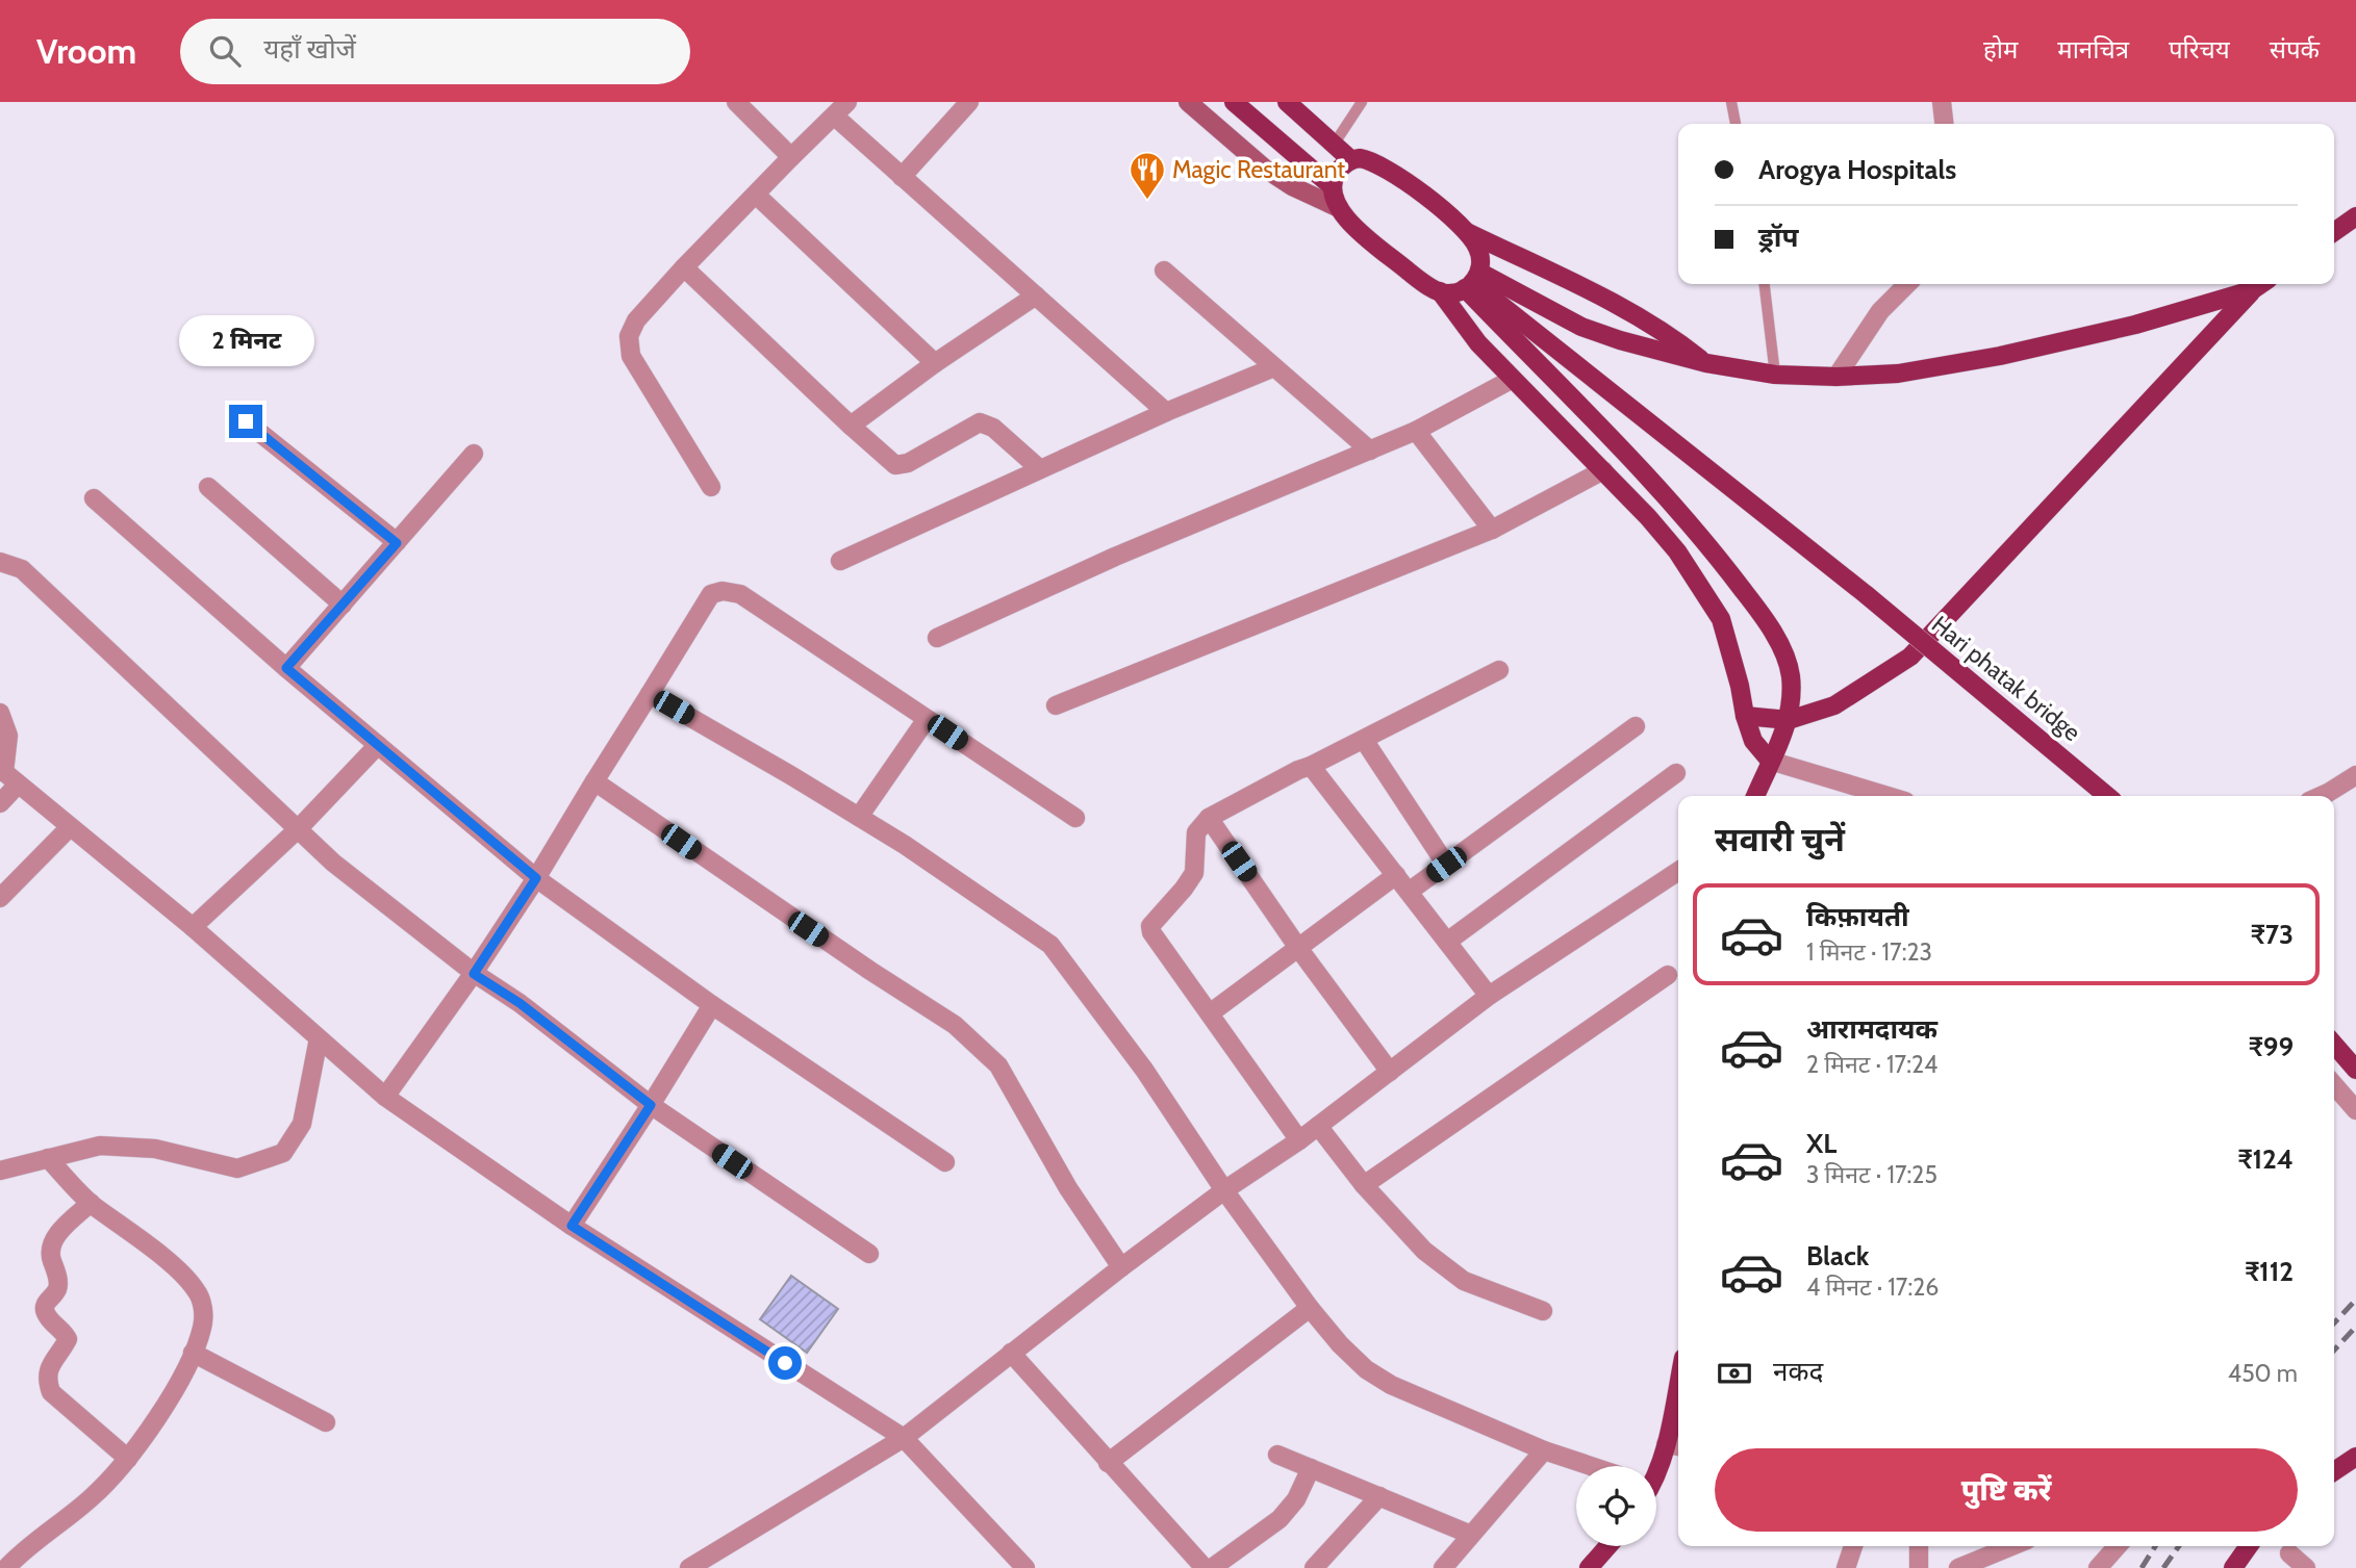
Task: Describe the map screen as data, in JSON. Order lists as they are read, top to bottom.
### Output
{
  "streets": {
    "main road": ["Hari phatak bridge"]
  },
  "places": {
    "restaurant": ["Magic Restaurant"]
  },
  "page": {
    "header": "Vroom",
    "search": "यहाँ खोजें",
    "nav": [
      "होम",
      "मानचित्र",
      "परिचय",
      "संपर्क"
    ],
    "banner": ["Arogya Hospitals", "ड्रॉप"],
    "bubble": "2 मिनट",
    "heading": "सवारी चुनें",
    "list": [
      {
        "name": "किफ़ायती",
        "note": "1 मिनट · 17:23",
        "value": "₹73"
      },
      {
        "name": "आरामदायक",
        "note": "2 मिनट · 17:24",
        "value": "₹99"
      },
      {
        "name": "XL",
        "note": "3 मिनट · 17:25",
        "value": "₹124"
      },
      {
        "name": "Black",
        "note": "4 मिनट · 17:26",
        "value": "₹112"
      }
    ],
    "pay": ["नकद", "450 m"],
    "buttons": "पुष्टि करें"
  }
}
